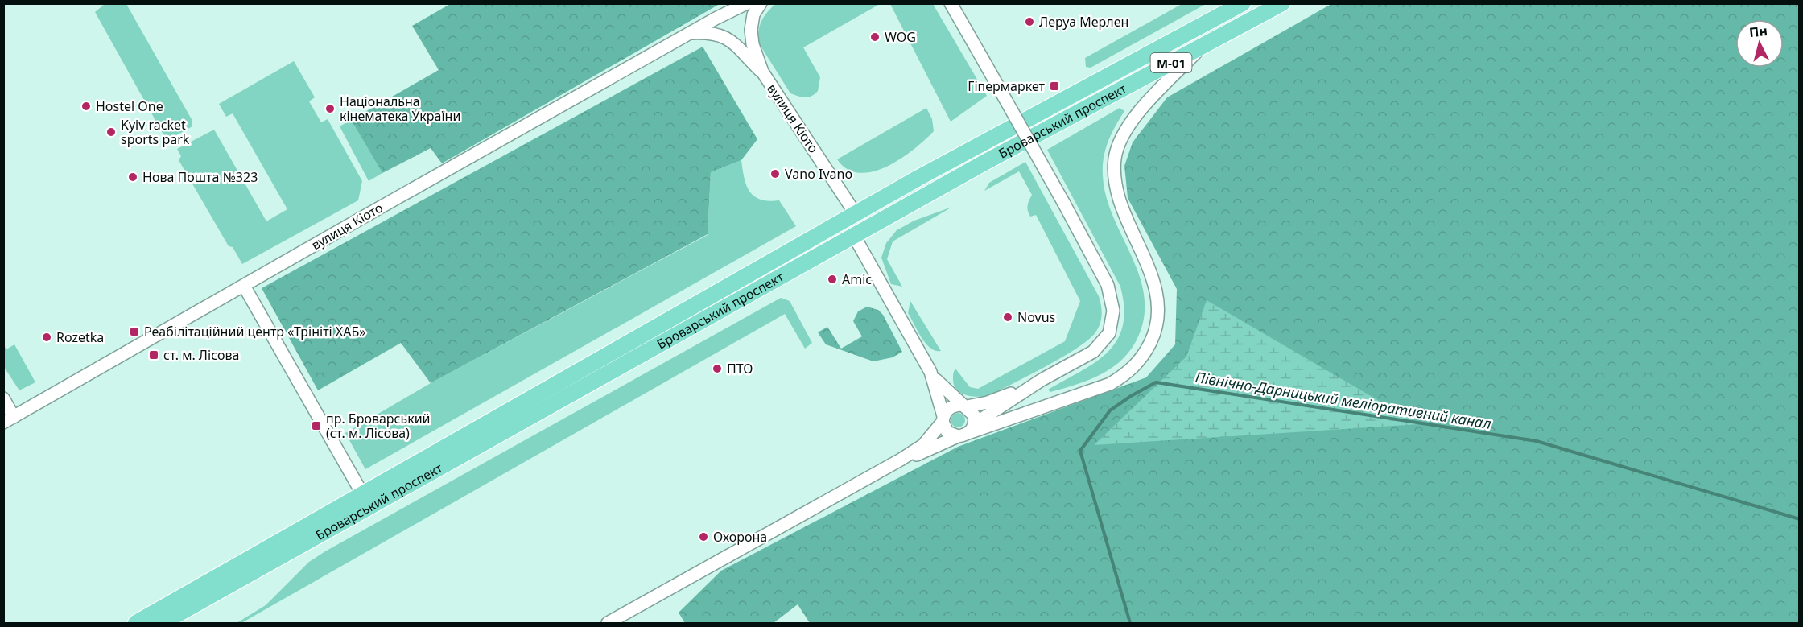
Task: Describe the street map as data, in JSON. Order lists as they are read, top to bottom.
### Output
{
  "streets": {
    "highway": ["М-01", "Броварський проспект"],
    "street": ["вулиця Кіото"]
  },
  "crossings": [
    ["вулиця Кіото", "Броварський проспект"]
  ],
  "water": ["Північно-Дарницький меліоративний канал"],
  "places": {
    "other": [
      "Леруа Мерлен",
      "WOG",
      "Hostel One",
      "Національна кінематека України",
      "Kyiv racket sports park",
      "Vano Ivano",
      "Нова Пошта №323",
      "Amic",
      "Novus",
      "Rozetka",
      "ПТО",
      "Охорона"
    ],
    "transit": [
      "Гіпермаркет",
      "Реабілітаційний центр «Трініті ХАБ»",
      "ст. м. Лісова",
      "пр. Броварський (ст. м. Лісова)"
    ]
  },
  "north": "top"
}
